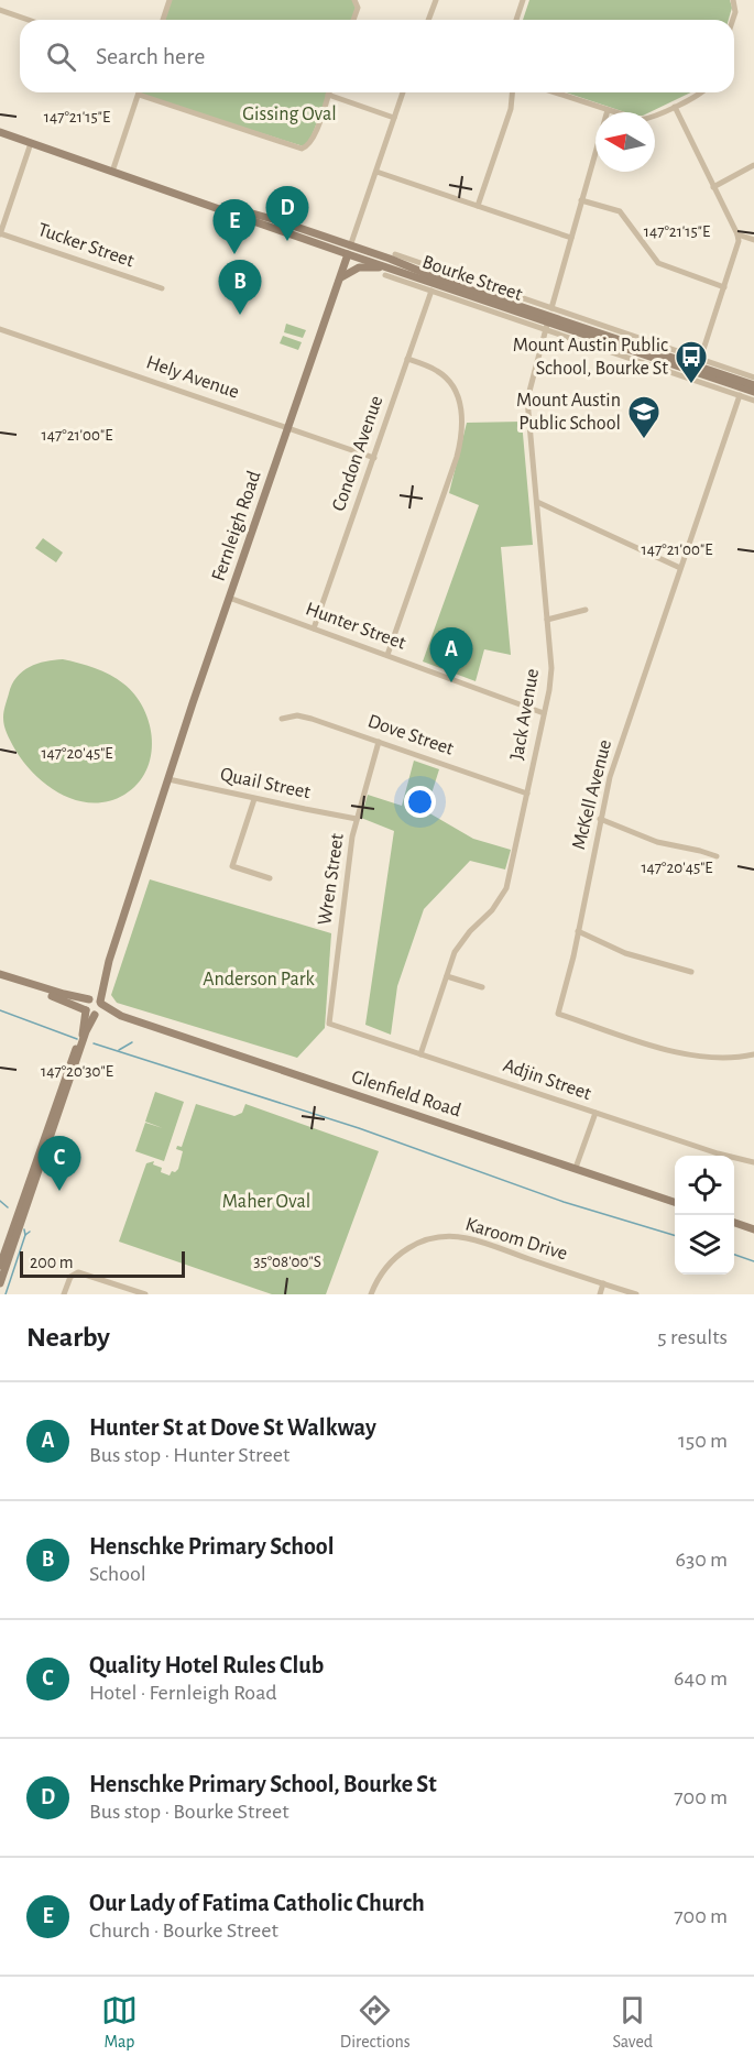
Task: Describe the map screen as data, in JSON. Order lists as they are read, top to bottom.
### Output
{
  "streets": {
    "main road": ["Bourke Street", "Fernleigh Road", "Glenfield Road"],
    "street": [
      "Tucker Street",
      "Hely Avenue",
      "Condon Avenue",
      "Hunter Street",
      "Jack Avenue",
      "Dove Street",
      "Quail Street",
      "McKell Avenue",
      "Wren Street",
      "Adjin Street",
      "Karoom Drive"
    ]
  },
  "crossings": [
    ["Bourke Street", "Condon Avenue"],
    ["Bourke Street", "Fernleigh Road"],
    ["Bourke Street", "Jack Avenue"],
    ["Bourke Street", "McKell Avenue"],
    ["Hely Avenue", "Condon Avenue"],
    ["Hely Avenue", "Fernleigh Road"],
    ["Condon Avenue", "Hunter Street"],
    ["Fernleigh Road", "Hunter Street"],
    ["Fernleigh Road", "Quail Street"],
    ["Fernleigh Road", "Glenfield Road"],
    ["Hunter Street", "Jack Avenue"],
    ["Jack Avenue", "Dove Street"],
    ["Jack Avenue", "Adjin Street"],
    ["Dove Street", "Wren Street"],
    ["Quail Street", "Wren Street"],
    ["Wren Street", "Adjin Street"]
  ],
  "parks": ["Gissing Oval", "Anderson Park", "Maher Oval"],
  "places": {
    "bus stop": ["Mount Austin Public School, Bourke St"],
    "school or university": ["Mount Austin Public School"]
  },
  "scale_bar": "200 m",
  "north": "left",
  "page": {
    "search": "Search here",
    "pins": [
      "D",
      "E",
      "B",
      "A",
      "C"
    ],
    "scale": "200 m",
    "heading": ["Nearby", "5 results"],
    "list": [
      {
        "mark": "A",
        "name": "Hunter St at Dove St Walkway",
        "note": "Bus stop · Hunter Street",
        "value": "150 m"
      },
      {
        "mark": "B",
        "name": "Henschke Primary School",
        "note": "School",
        "value": "630 m"
      },
      {
        "mark": "C",
        "name": "Quality Hotel Rules Club",
        "note": "Hotel · Fernleigh Road",
        "value": "640 m"
      },
      {
        "mark": "D",
        "name": "Henschke Primary School, Bourke St",
        "note": "Bus stop · Bourke Street",
        "value": "700 m"
      },
      {
        "mark": "E",
        "name": "Our Lady of Fatima Catholic Church",
        "note": "Church · Bourke Street",
        "value": "700 m"
      }
    ],
    "nav": ["Map", "Directions", "Saved"]
  },
  "coordinates": [
    "147°21'15\"E",
    "147°21'00\"E",
    "147°20'45\"E",
    "147°20'30\"E",
    "35°08'00\"S"
  ]
}
